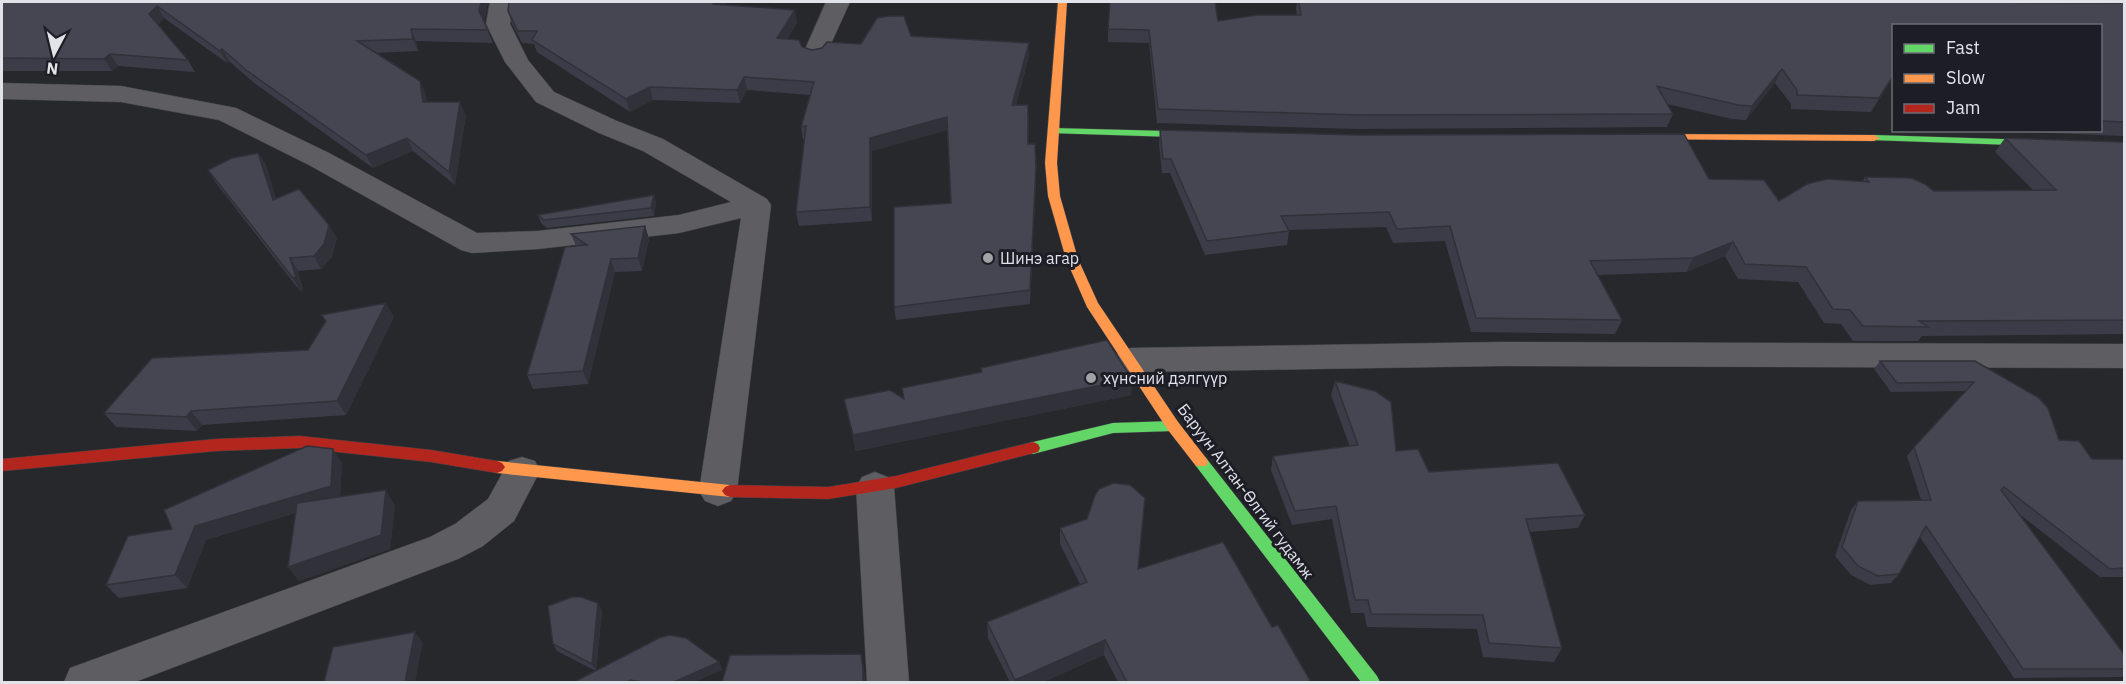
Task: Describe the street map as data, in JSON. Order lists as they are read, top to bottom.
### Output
{
  "streets": {
    "street": ["Баруун Алтан-Өлгий гудамж"]
  },
  "places": ["Шинэ агар", "хүнсний дэлгүүр"],
  "legend": ["Fast", "Slow", "Jam"],
  "north": "bottom"
}
